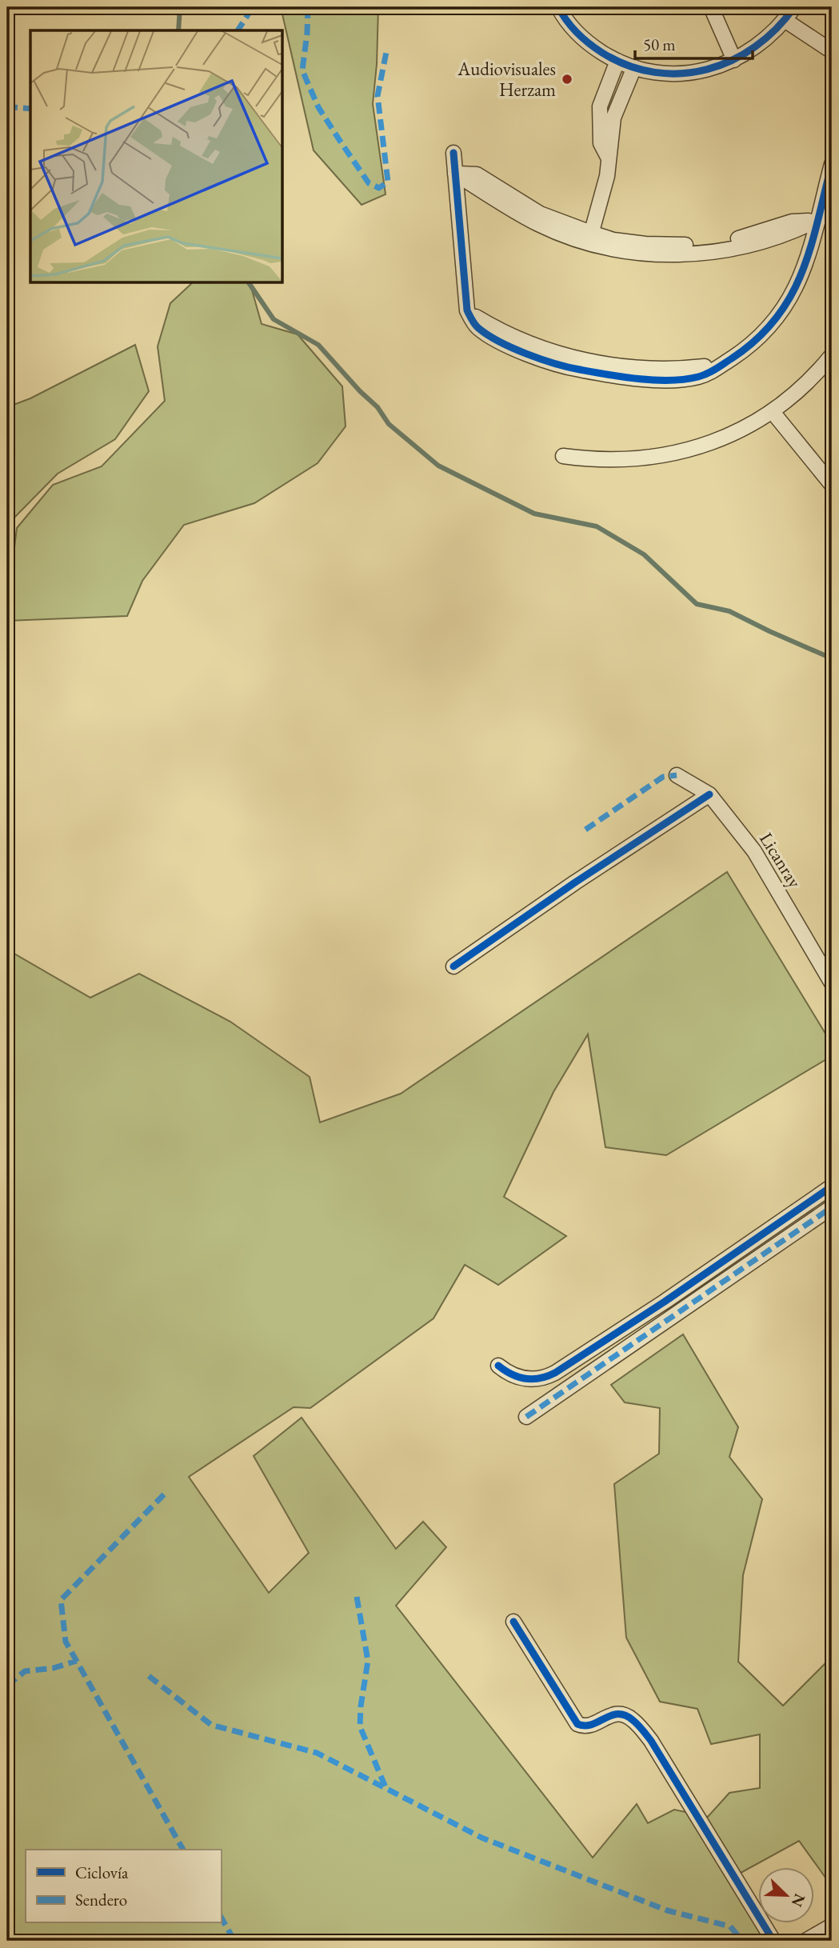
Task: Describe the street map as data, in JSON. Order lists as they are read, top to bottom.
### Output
{
  "streets": {
    "street": ["Licanray"]
  },
  "places": ["Audiovisuales Herzam"],
  "legend": ["Ciclovía", "Sendero"],
  "scale_bar": "50 m",
  "north": "bottom right"
}
